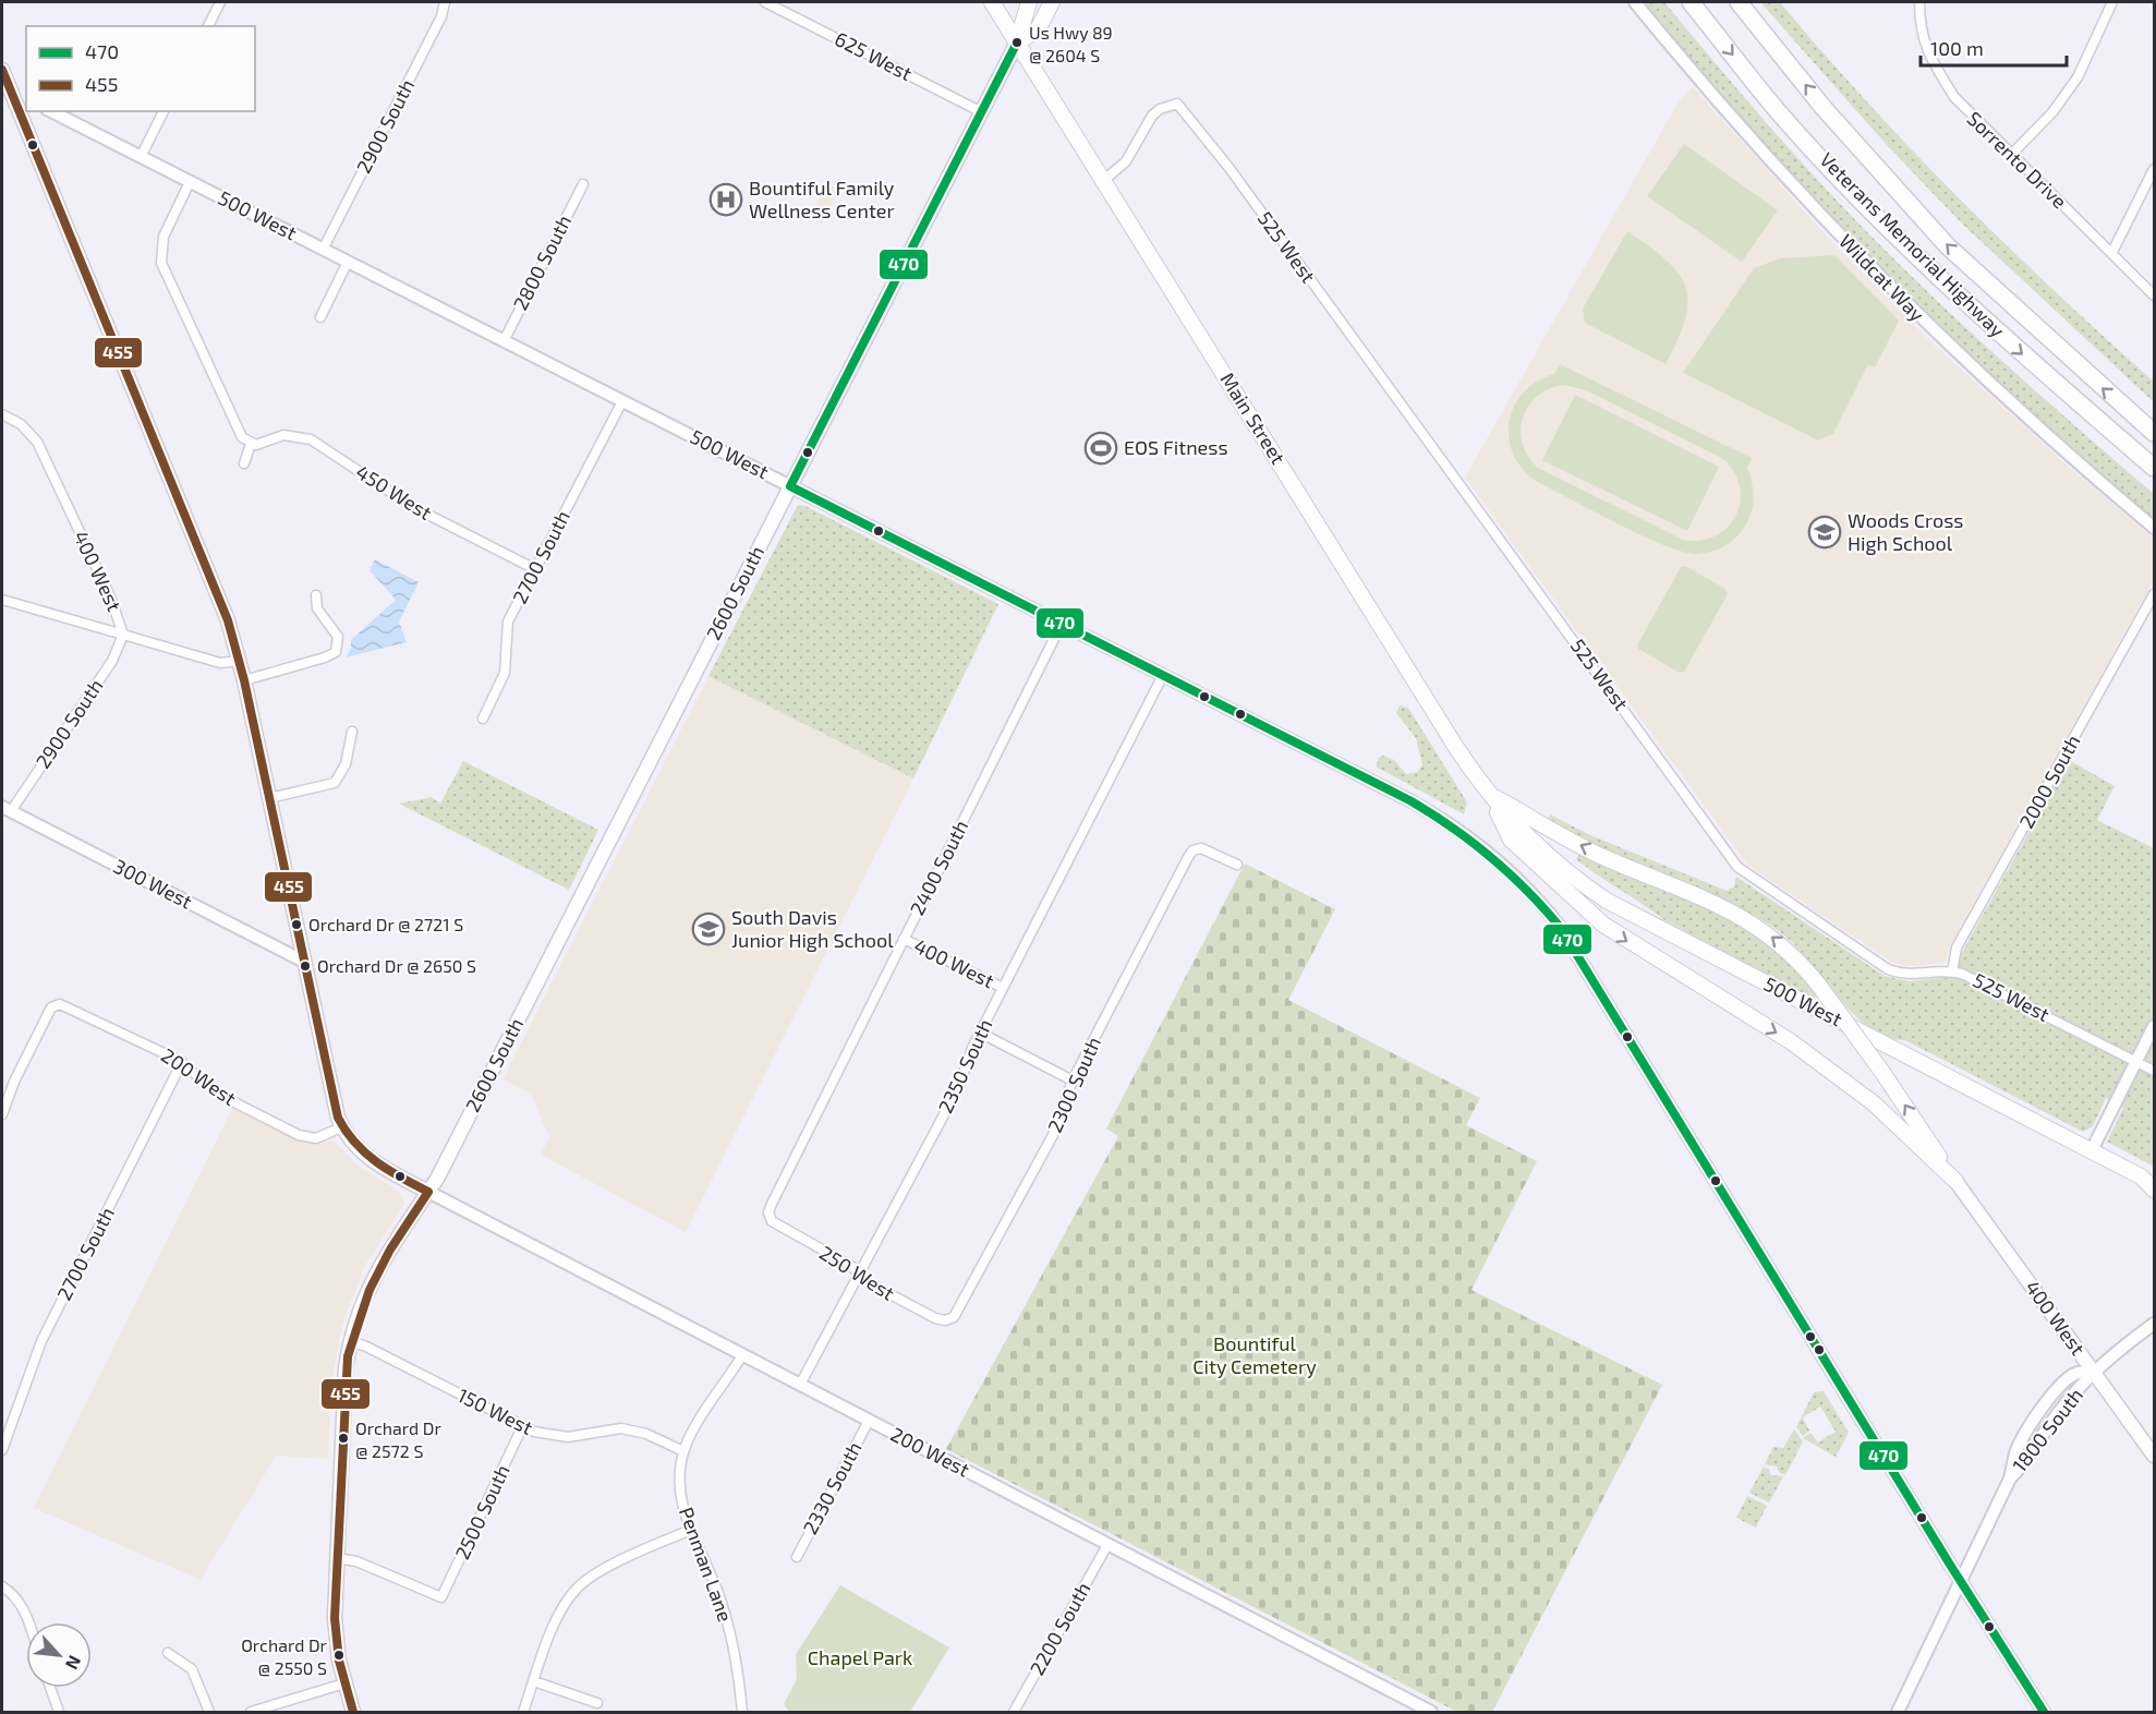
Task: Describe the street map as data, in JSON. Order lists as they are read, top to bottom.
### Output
{
  "streets": {
    "highway": ["Veterans Memorial Highway"],
    "main road": [
      "500 West",
      "Main Street",
      "400 West",
      "2600 South"
    ],
    "street": [
      "625 West",
      "2900 South",
      "Sorrento Drive",
      "525 West",
      "2800 South",
      "Wildcat Way",
      "450 West",
      "2700 South",
      "2000 South",
      "2400 South",
      "300 West",
      "2350 South",
      "200 West",
      "2300 South",
      "250 West",
      "150 West",
      "1800 South",
      "2330 South",
      "2500 South",
      "Penman Lane",
      "2200 South"
    ]
  },
  "crossings": [
    ["625 West", "2600 South"],
    ["2900 South", "500 West"],
    ["2900 South", "400 West"],
    ["2900 South", "300 West"],
    ["500 West", "2800 South"],
    ["500 West", "Main Street"],
    ["500 West", "2700 South"],
    ["500 West", "2600 South"],
    ["500 West", "2400 South"],
    ["500 West", "2350 South"],
    ["500 West", "1800 South"],
    ["525 West", "Main Street"],
    ["525 West", "2000 South"],
    ["Main Street", "2600 South"],
    ["450 West", "2700 South"],
    ["2700 South", "200 West"],
    ["400 West", "2400 South"],
    ["400 West", "2350 South"],
    ["400 West", "1800 South"],
    ["2600 South", "200 West"],
    ["2600 South", "150 West"],
    ["2600 South", "2500 South"],
    ["2400 South", "250 West"],
    ["2350 South", "200 West"],
    ["2350 South", "250 West"],
    ["200 West", "2330 South"],
    ["200 West", "Penman Lane"],
    ["200 West", "2200 South"],
    ["2300 South", "250 West"],
    ["150 West", "2500 South"],
    ["150 West", "Penman Lane"]
  ],
  "parks": ["Bountiful City Cemetery", "Chapel Park"],
  "places": {
    "other": [
      "Us Hwy 89 @ 2604 S",
      "Orchard Dr @ 2721 S",
      "Orchard Dr @ 2650 S",
      "Orchard Dr @ 2572 S",
      "Orchard Dr @ 2550 S"
    ],
    "hospital": ["Bountiful Family Wellness Center"],
    "sports": ["EOS Fitness"],
    "school or university": ["Woods Cross High School", "South Davis Junior High School"]
  },
  "lines": ["transit line 470", "transit line 455"],
  "legend": ["470", "455"],
  "scale_bar": "100 m",
  "north": "bottom right"
}
